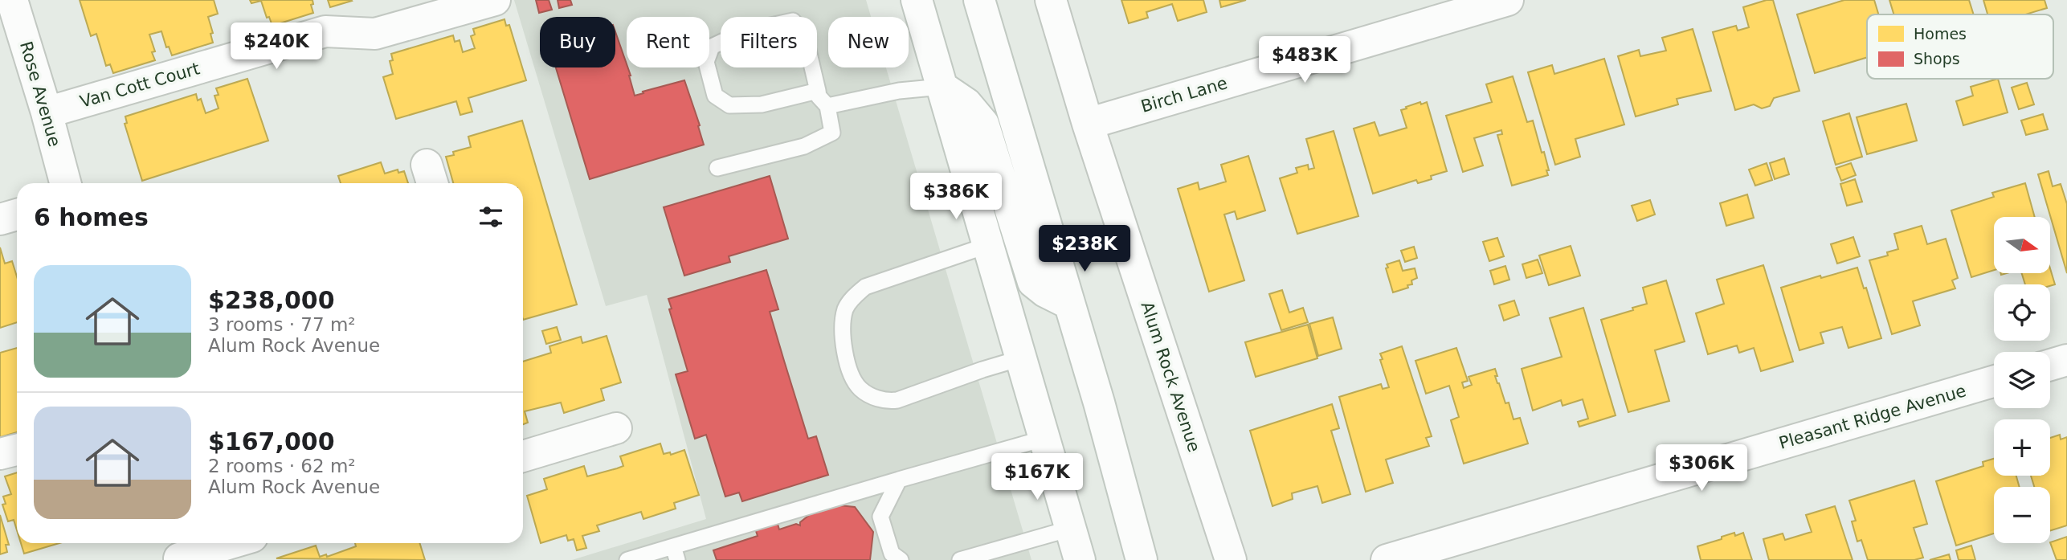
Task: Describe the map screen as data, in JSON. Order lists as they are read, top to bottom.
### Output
{
  "streets": {
    "street": [
      "Van Cott Court",
      "Rose Avenue",
      "Birch Lane",
      "Alum Rock Avenue",
      "Pleasant Ridge Avenue"
    ]
  },
  "crossings": [
    ["Van Cott Court", "Rose Avenue"],
    ["Birch Lane", "Alum Rock Avenue"]
  ],
  "legend": ["Homes", "Shops"],
  "north": "right",
  "page": {
    "chip": [
      "Buy",
      "Rent",
      "Filters",
      "New"
    ],
    "price": [
      "$240K",
      "$483K",
      "$386K",
      "$238K",
      "$306K",
      "$167K"
    ],
    "heading": "6 homes",
    "map_buttons": ["+", "−"],
    "list": [
      {
        "name": "$238,000",
        "note": "3 rooms · 77 m² · Alum Rock Avenue"
      },
      {
        "name": "$167,000",
        "note": "2 rooms · 62 m² · Alum Rock Avenue"
      }
    ]
  }
}
